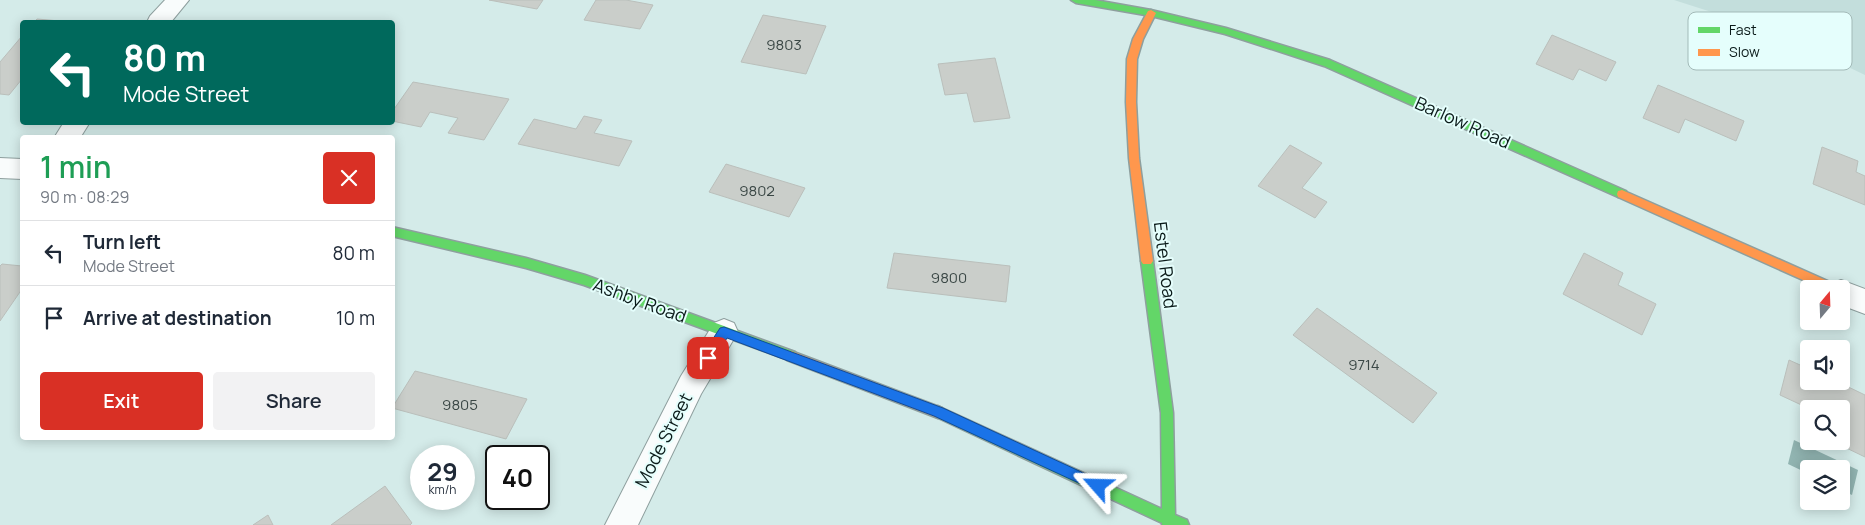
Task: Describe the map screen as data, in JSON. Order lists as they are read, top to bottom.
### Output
{
  "streets": {
    "street": [
      "Barlow Road",
      "Estel Road",
      "Ashby Road",
      "Mode Street"
    ]
  },
  "crossings": [
    ["Barlow Road", "Estel Road"],
    ["Estel Road", "Ashby Road"],
    ["Ashby Road", "Mode Street"]
  ],
  "house_numbers": [
    "9803",
    "9802",
    "9800",
    "9714",
    "9805"
  ],
  "legend": ["Fast", "Slow"],
  "north": "top",
  "page": {
    "turn": ["80 m", "Mode Street"],
    "heading": ["1 min", "90 m · 08:29"],
    "list": [
      {
        "name": "Turn left",
        "note": "Mode Street",
        "value": "80 m"
      },
      {
        "name": "Arrive at destination",
        "value": "10 m"
      }
    ],
    "buttons": ["Exit", "Share"],
    "speed": "29 km/h",
    "limit": "40"
  }
}
